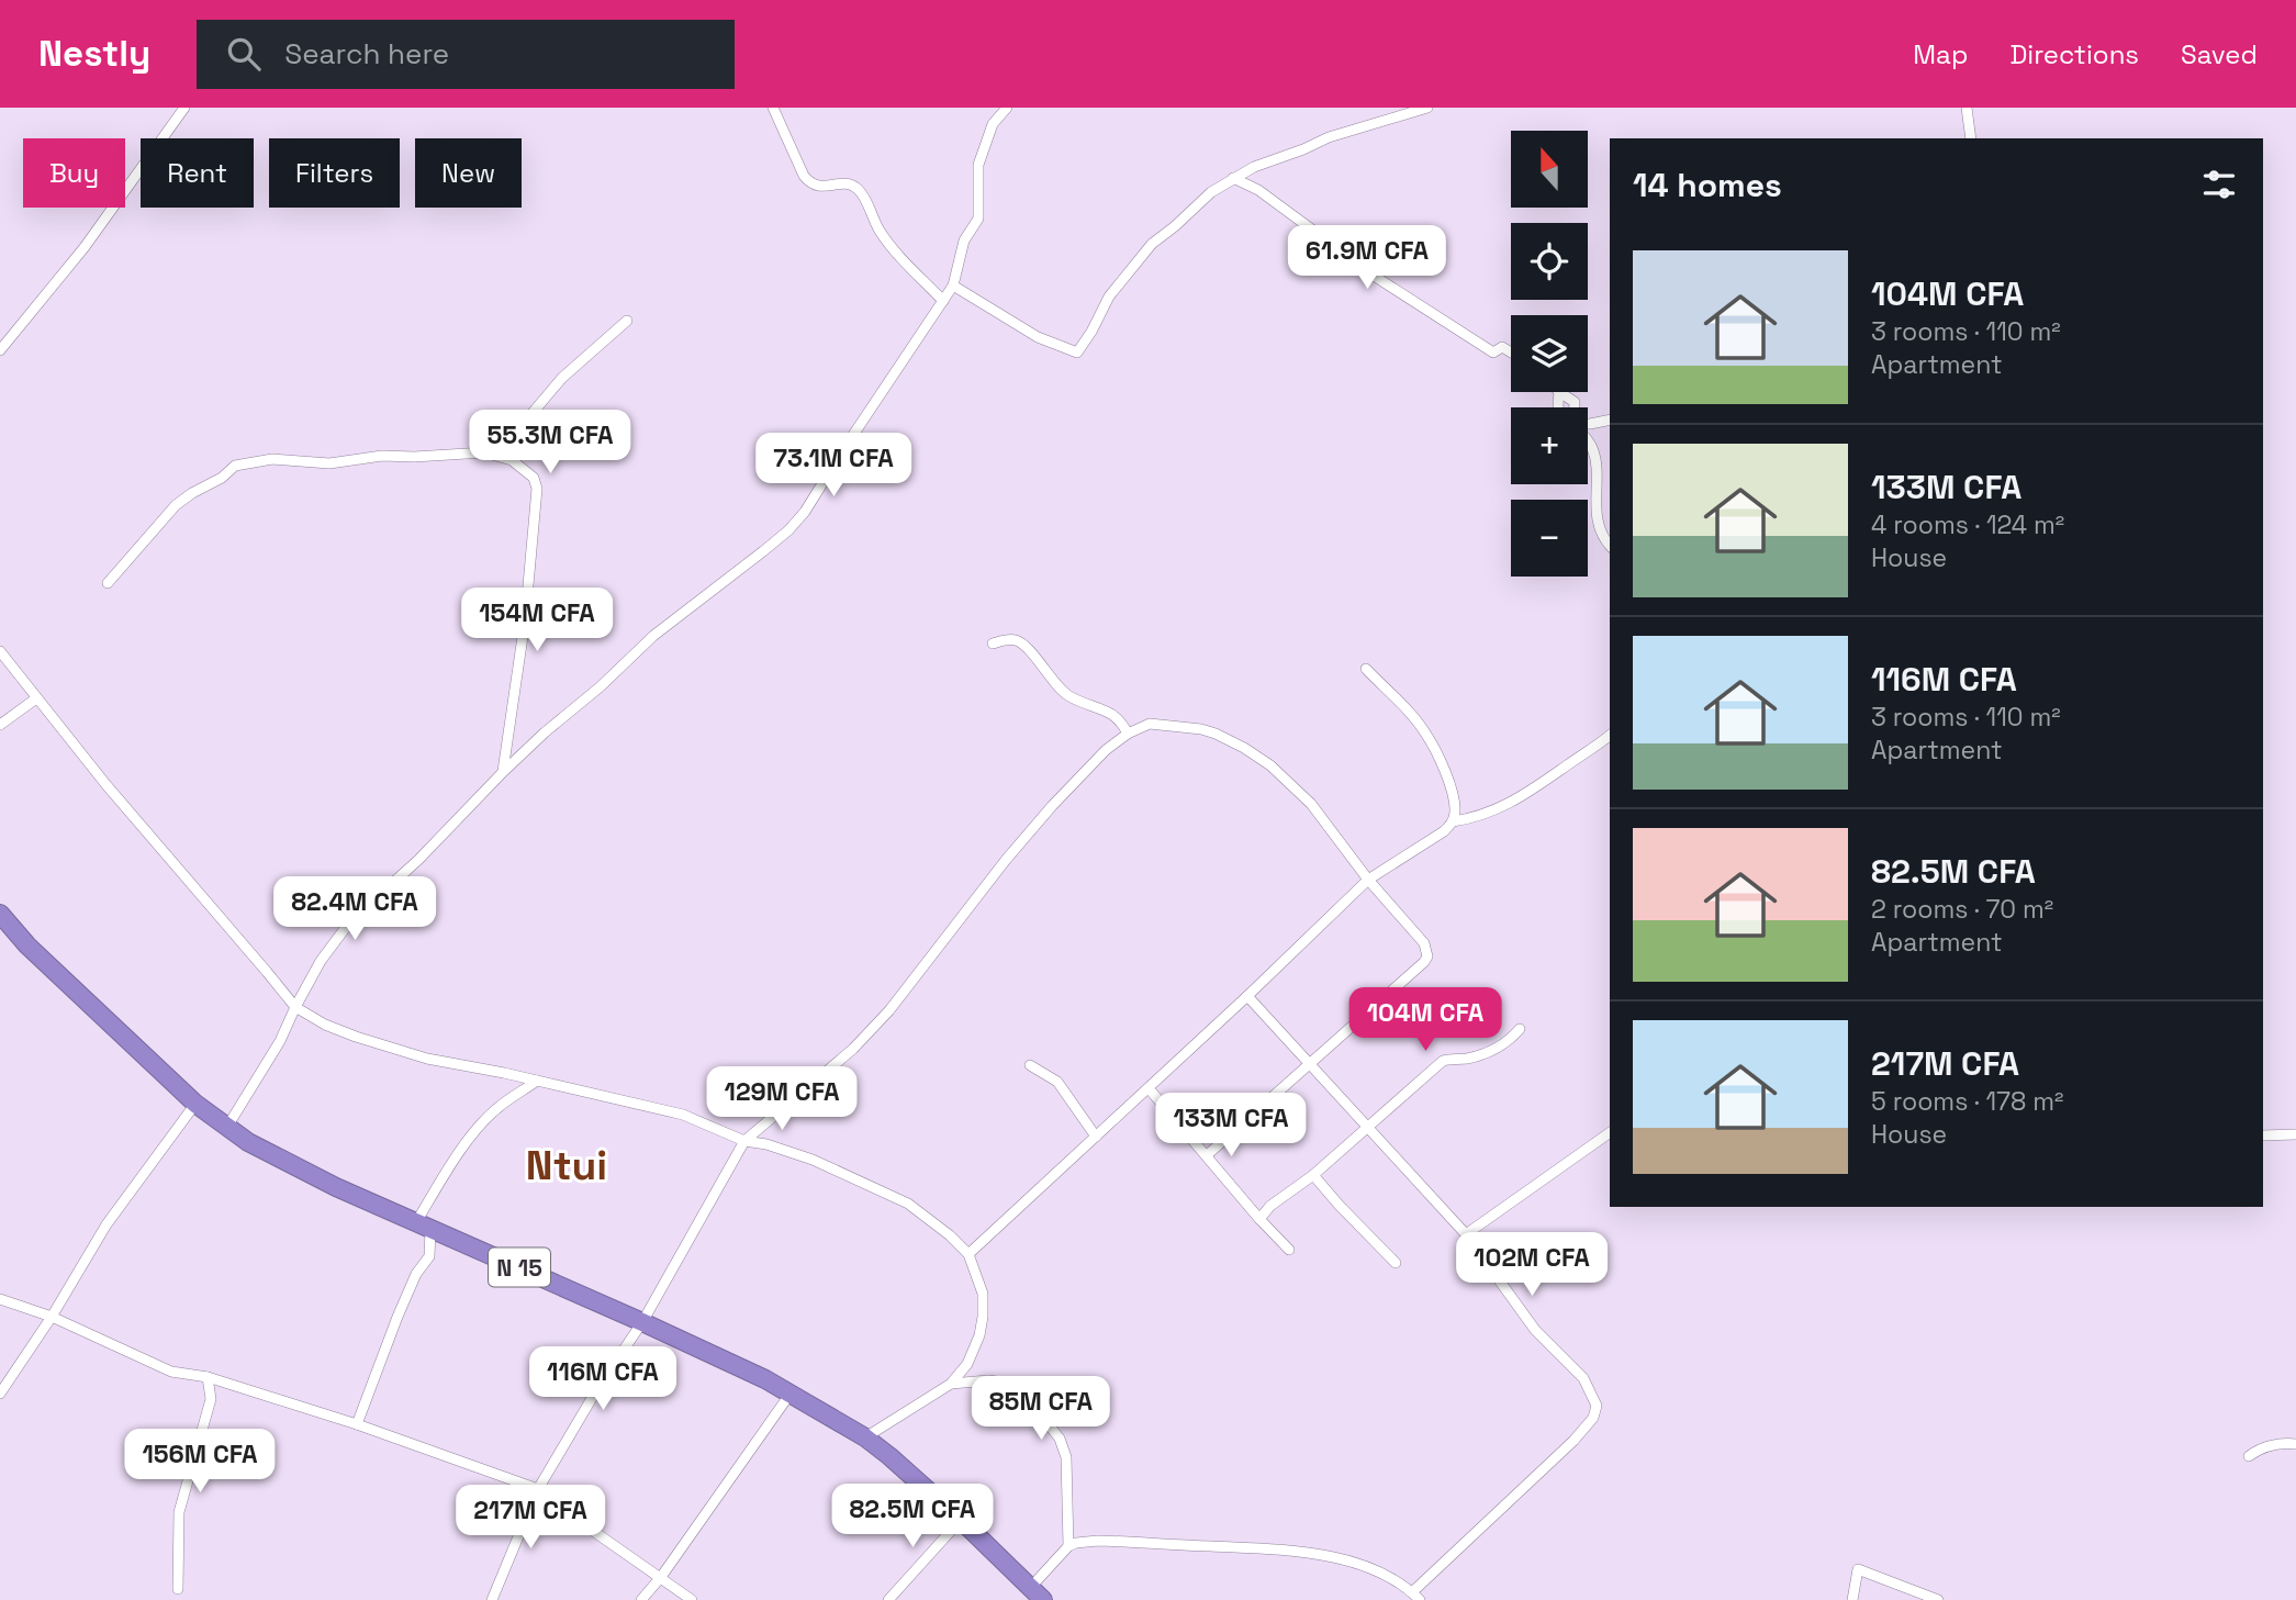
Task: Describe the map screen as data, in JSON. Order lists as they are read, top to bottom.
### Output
{
  "streets": {
    "highway": ["N 15"]
  },
  "districts": ["Ntui"],
  "north": "top",
  "page": {
    "header": "Nestly",
    "search": "Search here",
    "nav": ["Map", "Directions", "Saved"],
    "map_buttons": ["+", "−"],
    "chip": [
      "Buy",
      "Rent",
      "Filters",
      "New"
    ],
    "heading": "14 homes",
    "price": [
      "61.9M CFA",
      "55.3M CFA",
      "73.1M CFA",
      "154M CFA",
      "82.4M CFA",
      "104M CFA",
      "129M CFA",
      "133M CFA",
      "102M CFA",
      "116M CFA",
      "85M CFA",
      "156M CFA",
      "82.5M CFA",
      "217M CFA"
    ],
    "list": [
      {
        "name": "104M CFA",
        "note": "3 rooms · 110 m² · Apartment"
      },
      {
        "name": "133M CFA",
        "note": "4 rooms · 124 m² · House"
      },
      {
        "name": "116M CFA",
        "note": "3 rooms · 110 m² · Apartment"
      },
      {
        "name": "82.5M CFA",
        "note": "2 rooms · 70 m² · Apartment"
      },
      {
        "name": "217M CFA",
        "note": "5 rooms · 178 m² · House"
      }
    ]
  }
}
